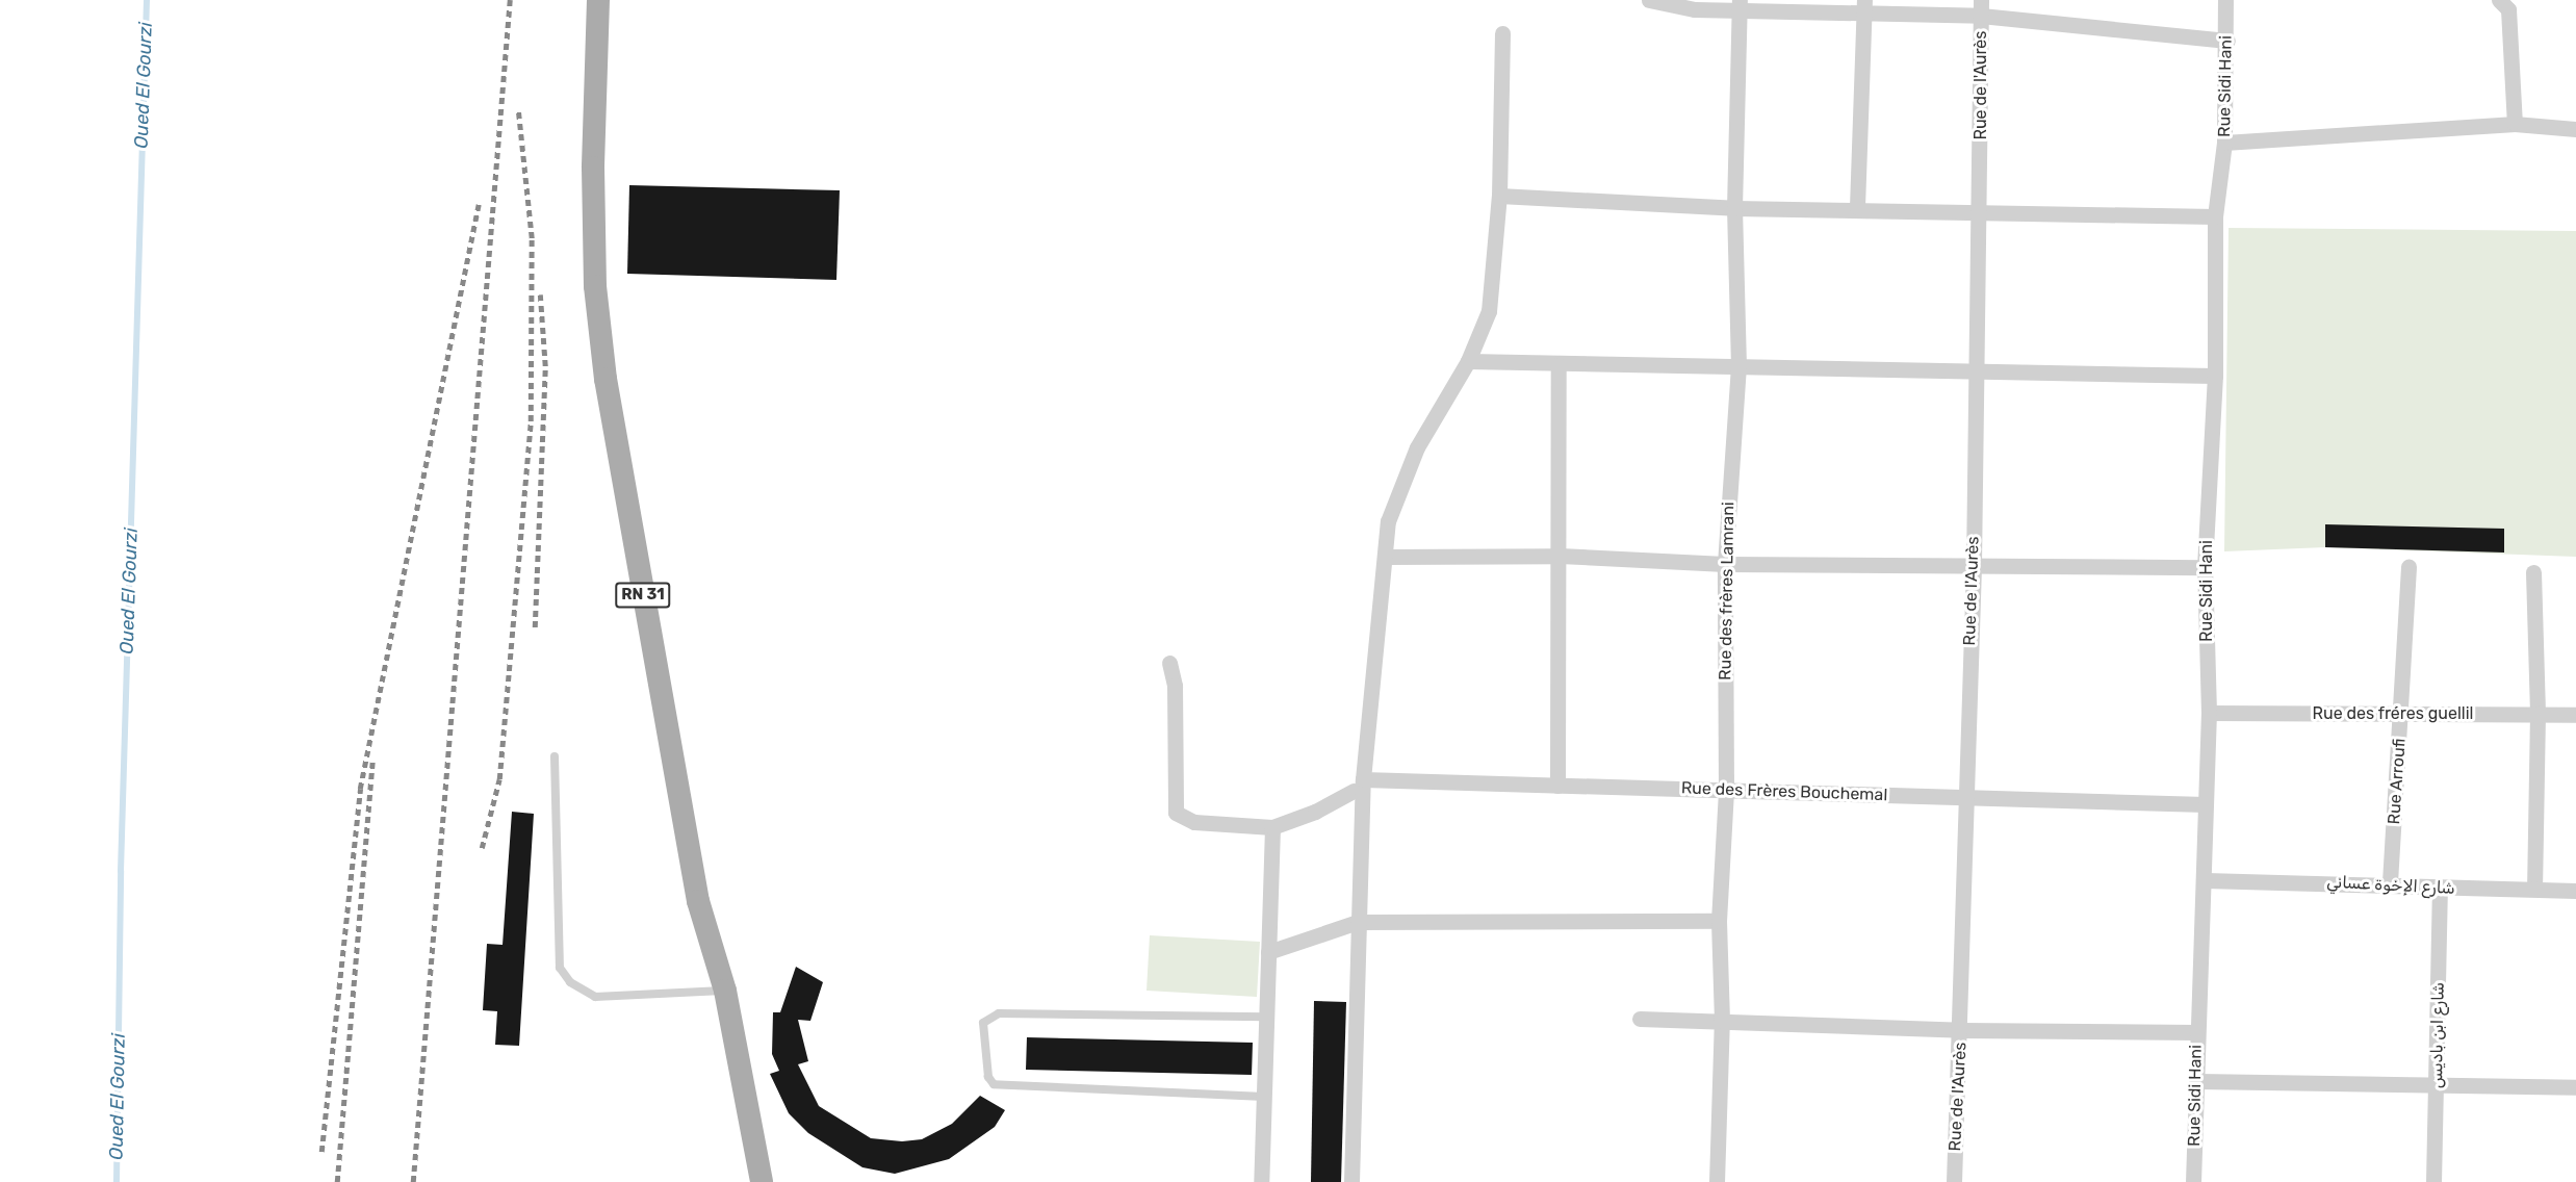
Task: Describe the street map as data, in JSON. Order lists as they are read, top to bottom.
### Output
{
  "streets": {
    "main road": ["RN 31"],
    "street": [
      "Rue de l'Aurès",
      "Rue Sidi Hani",
      "Rue des frères Lamrani",
      "Rue des fréres guellil",
      "Rue Arroufi",
      "Rue des Frères Bouchemal",
      "شارع الإخوة عساني",
      "شارع ابن باديس"
    ]
  },
  "crossings": [
    ["Rue de l'Aurès", "Rue des Frères Bouchemal"],
    ["Rue Sidi Hani", "Rue des fréres guellil"],
    ["Rue Sidi Hani", "Rue des Frères Bouchemal"],
    ["Rue Sidi Hani", "شارع الإخوة عساني"],
    ["Rue des frères Lamrani", "Rue des Frères Bouchemal"],
    ["Rue des fréres guellil", "Rue Arroufi"],
    ["Rue Arroufi", "شارع الإخوة عساني"],
    ["شارع الإخوة عساني", "شارع ابن باديس"]
  ],
  "water": ["Oued El Gourzi"]
}
